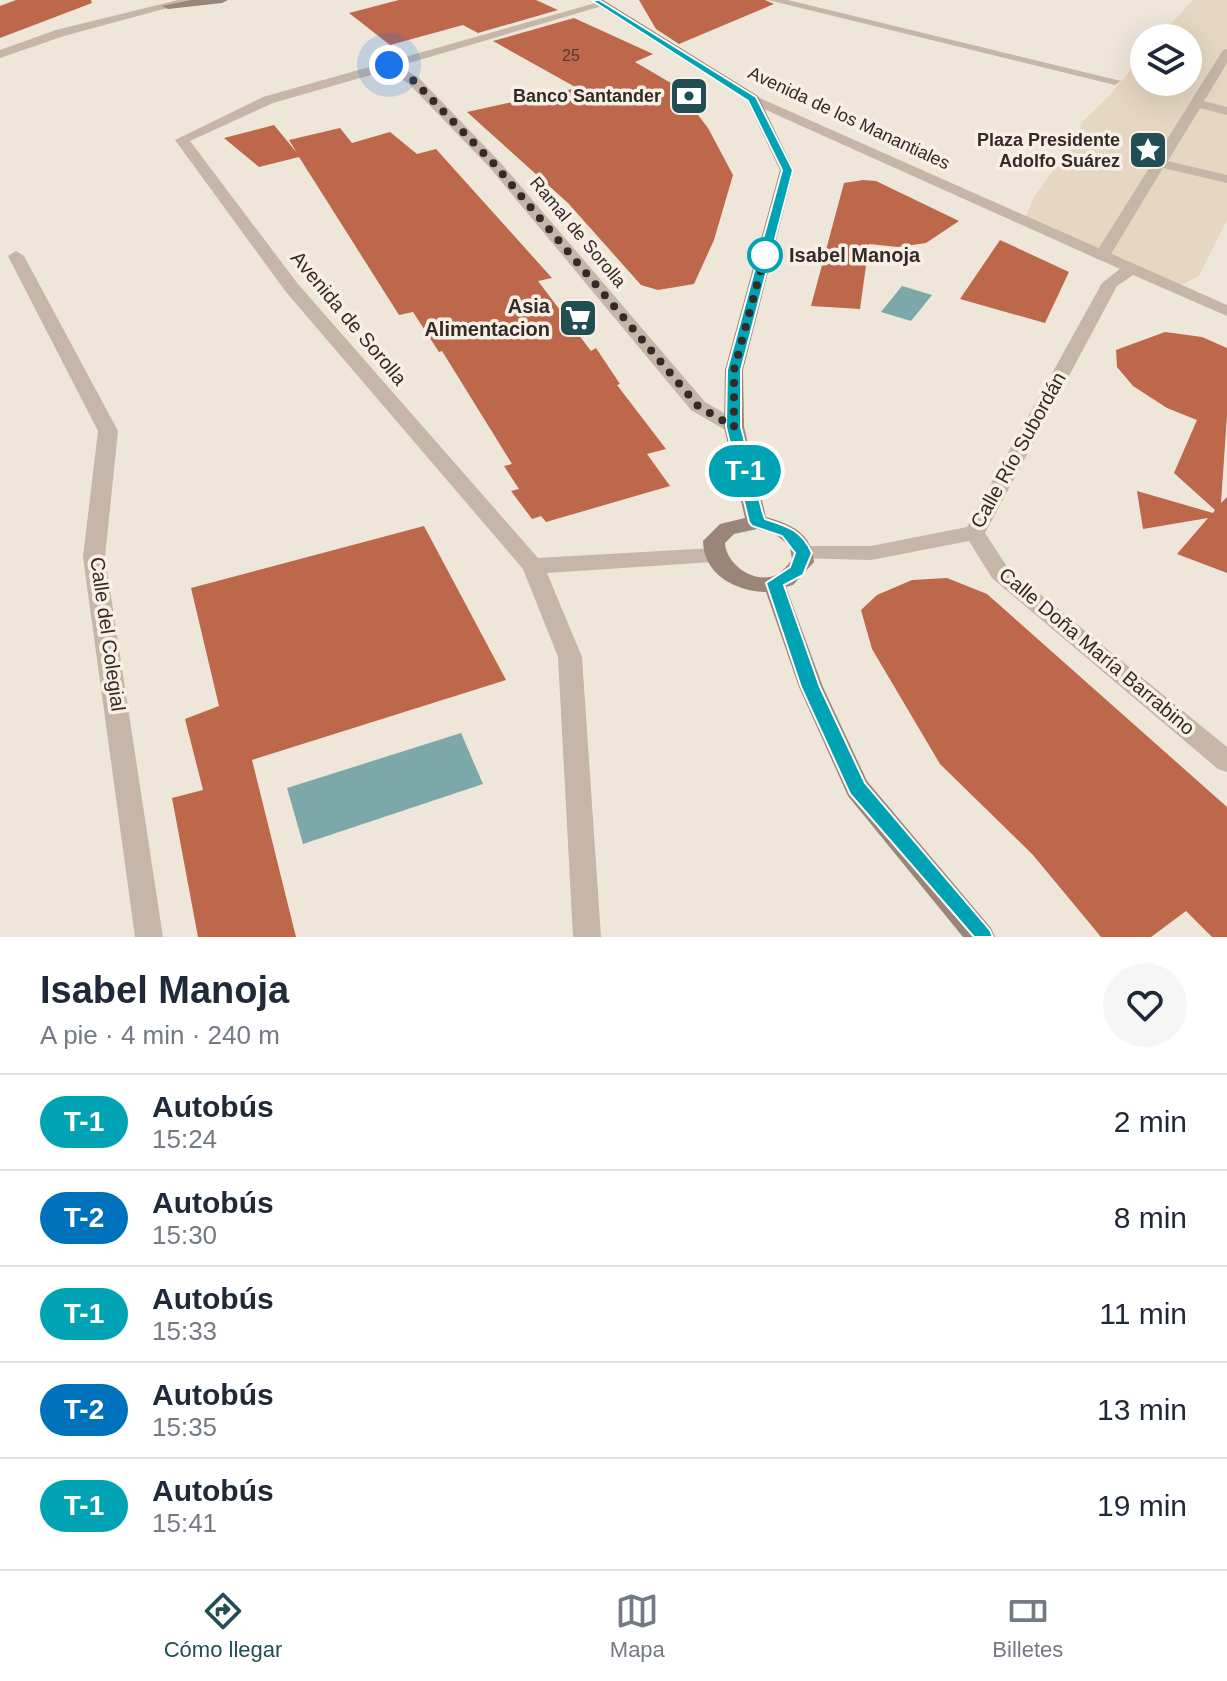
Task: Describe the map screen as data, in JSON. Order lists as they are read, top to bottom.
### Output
{
  "streets": {
    "main road": ["Avenida de los Manantiales"],
    "street": [
      "Ramal de Sorolla",
      "Avenida de Sorolla",
      "Calle Río Subordán",
      "Calle del Colegial",
      "Calle Doña María Barrabino"
    ]
  },
  "crossings": [
    ["Avenida de los Manantiales", "Avenida de Sorolla"],
    ["Avenida de los Manantiales", "Calle Río Subordán"],
    ["Ramal de Sorolla", "Avenida de Sorolla"],
    ["Calle Río Subordán", "Calle Doña María Barrabino"]
  ],
  "places": {
    "bank": ["Banco Santander"],
    "place": ["Plaza Presidente Adolfo Suárez"],
    "other": ["Isabel Manoja"],
    "supermarket": ["Asia Alimentacion"]
  },
  "lines": ["bus line T-1"],
  "house_numbers": ["25"],
  "page": {
    "on_map": "T-1",
    "heading": ["Isabel Manoja", "A pie · 4 min · 240 m"],
    "list": [
      {
        "mark": "T-1",
        "name": "Autobús",
        "note": "15:24",
        "value": "2 min"
      },
      {
        "mark": "T-2",
        "name": "Autobús",
        "note": "15:30",
        "value": "8 min"
      },
      {
        "mark": "T-1",
        "name": "Autobús",
        "note": "15:33",
        "value": "11 min"
      },
      {
        "mark": "T-2",
        "name": "Autobús",
        "note": "15:35",
        "value": "13 min"
      },
      {
        "mark": "T-1",
        "name": "Autobús",
        "note": "15:41",
        "value": "19 min"
      }
    ],
    "tabs": ["Cómo llegar", "Mapa", "Billetes"]
  }
}
